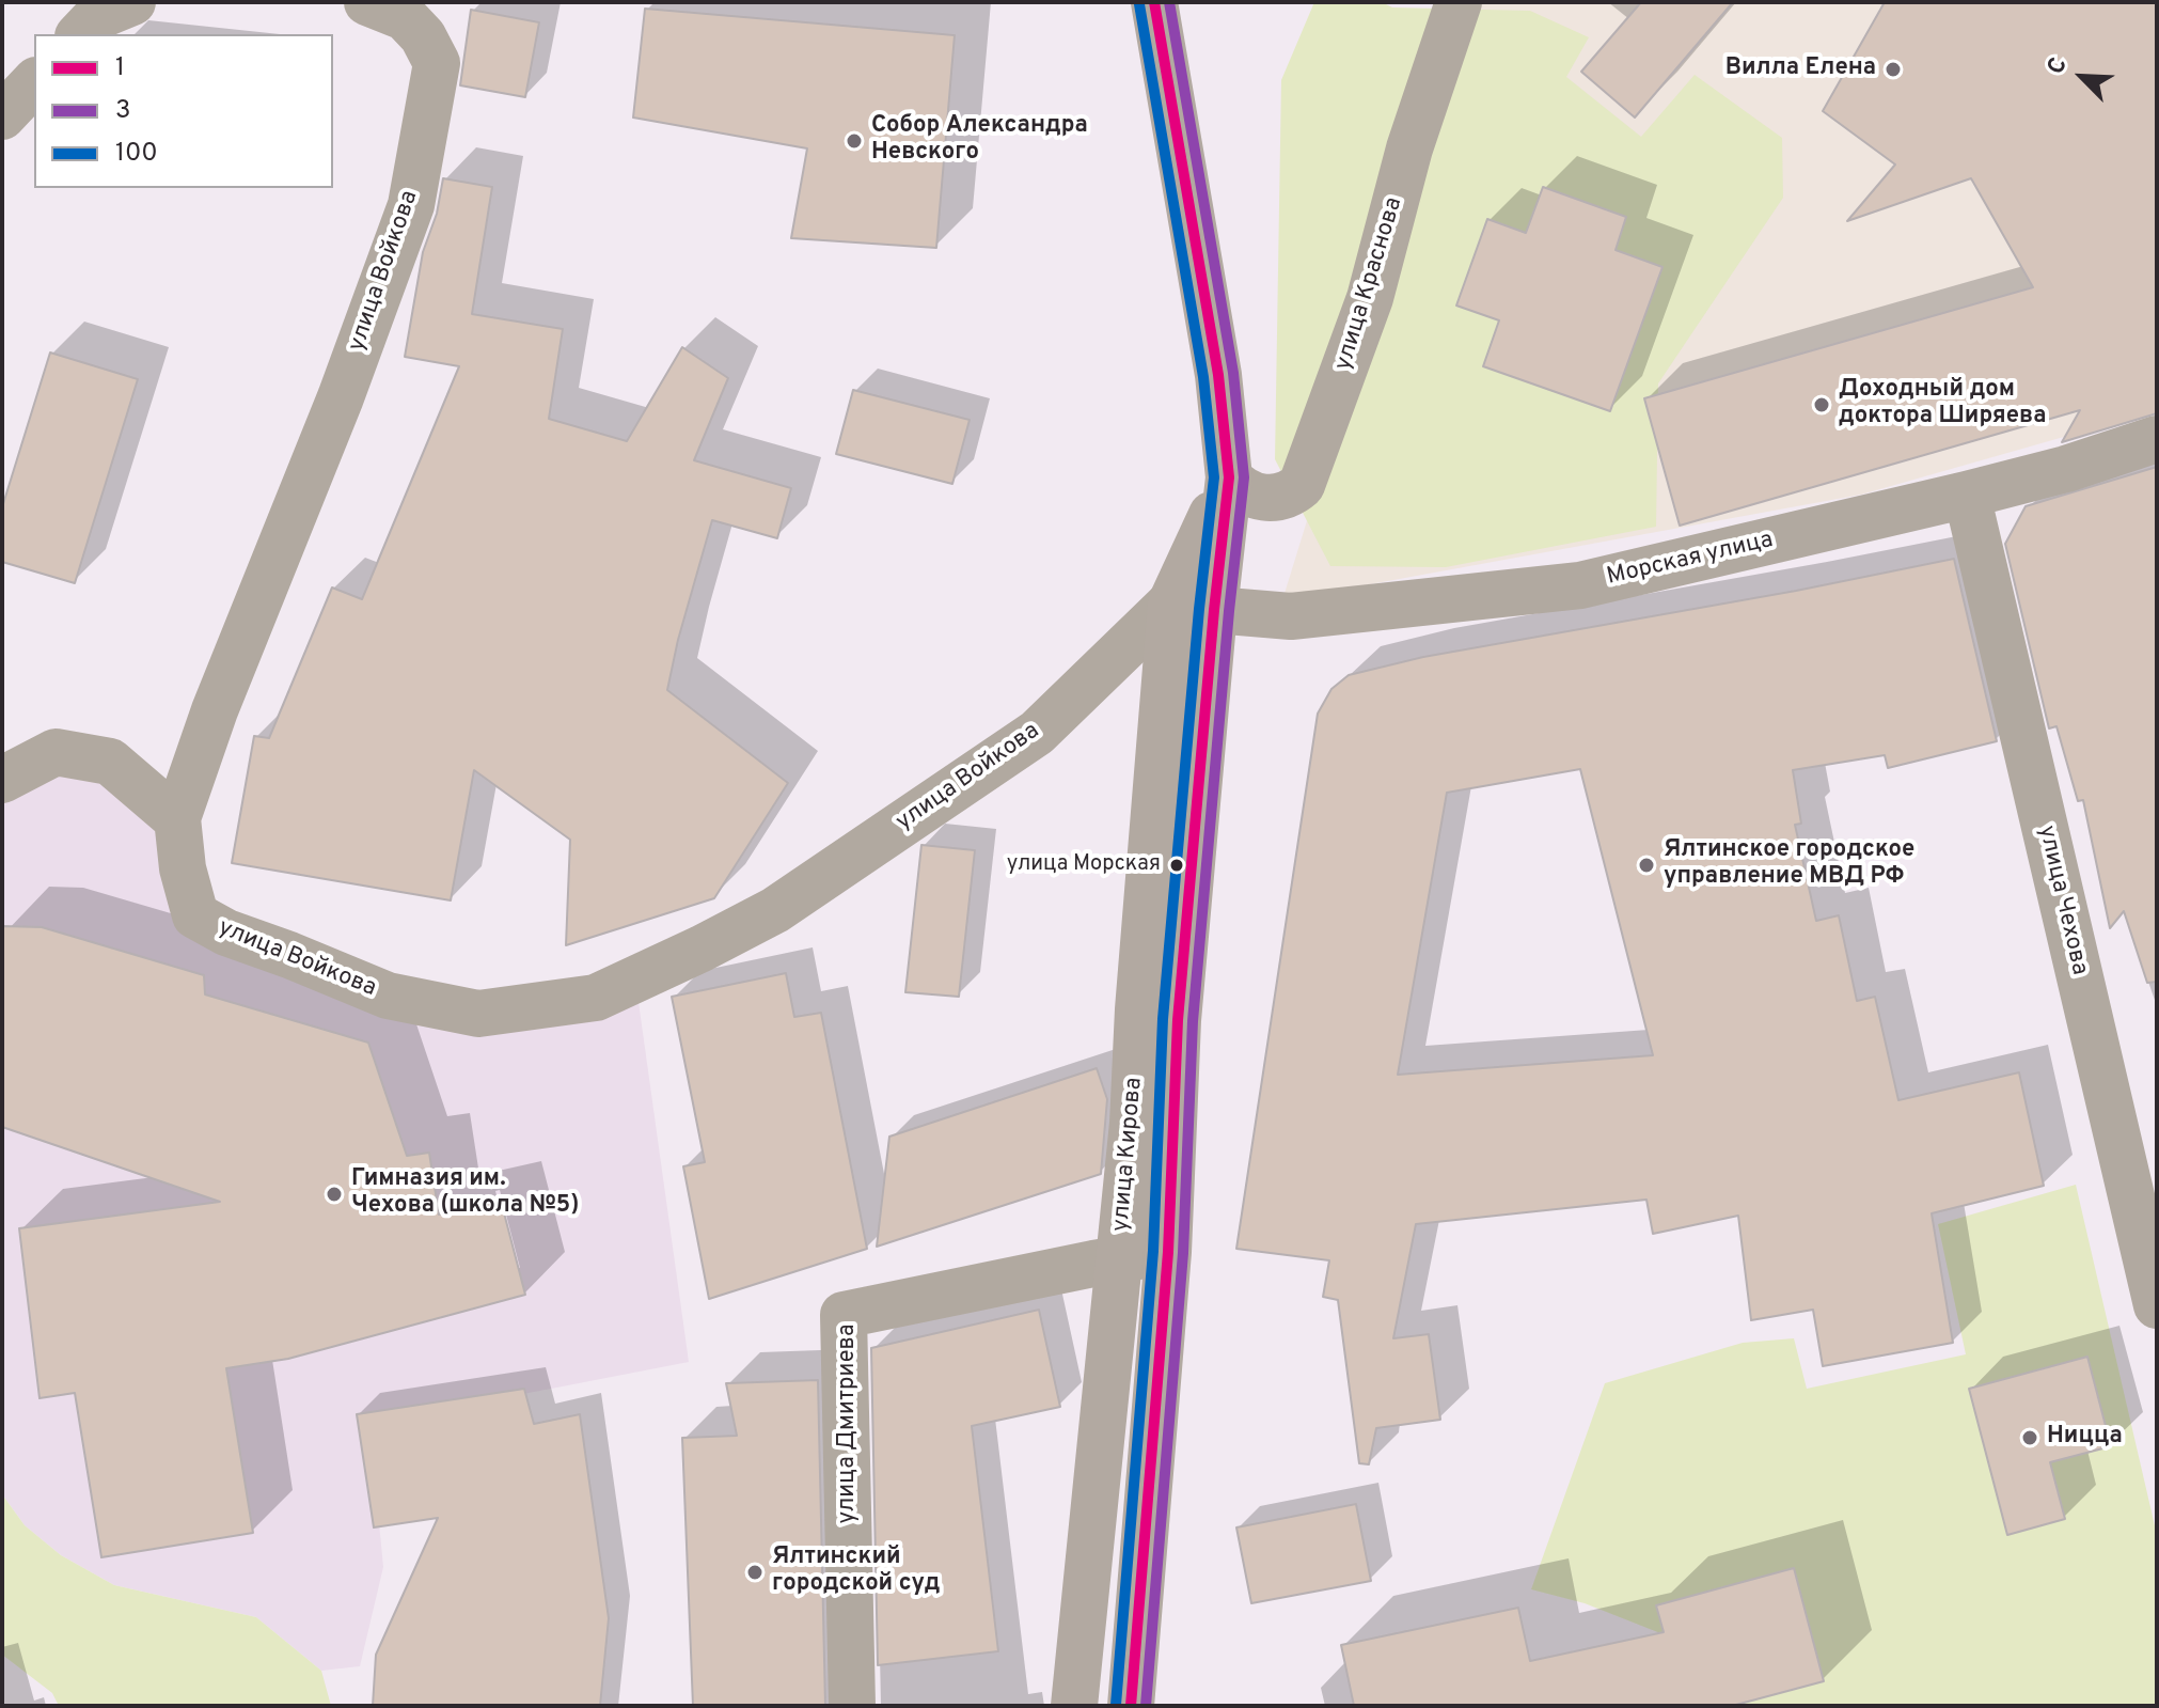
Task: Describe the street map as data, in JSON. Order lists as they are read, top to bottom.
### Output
{
  "streets": {
    "main road": ["улица Кирова"],
    "street": [
      "улица Войкова",
      "улица Краснова",
      "Морская улица",
      "улица Чехова",
      "улица Дмитриева"
    ]
  },
  "crossings": [
    ["улица Войкова", "Морская улица"],
    ["улица Войкова", "улица Кирова"],
    ["Морская улица", "улица Чехова"],
    ["Морская улица", "улица Кирова"],
    ["улица Кирова", "улица Дмитриева"]
  ],
  "places": [
    "Вилла Елена",
    "Собор Александра Невского",
    "Доходный дом доктора Ширяева",
    "улица Морская",
    "Ялтинское городское управление МВД РФ",
    "Гимназия им. Чехова (школа №5)",
    "Ницца",
    "Ялтинский городской суд"
  ],
  "lines": ["transit line 1", "transit line 3", "transit line 100"],
  "legend": ["1", "3", "100"],
  "north": "top left"
}
